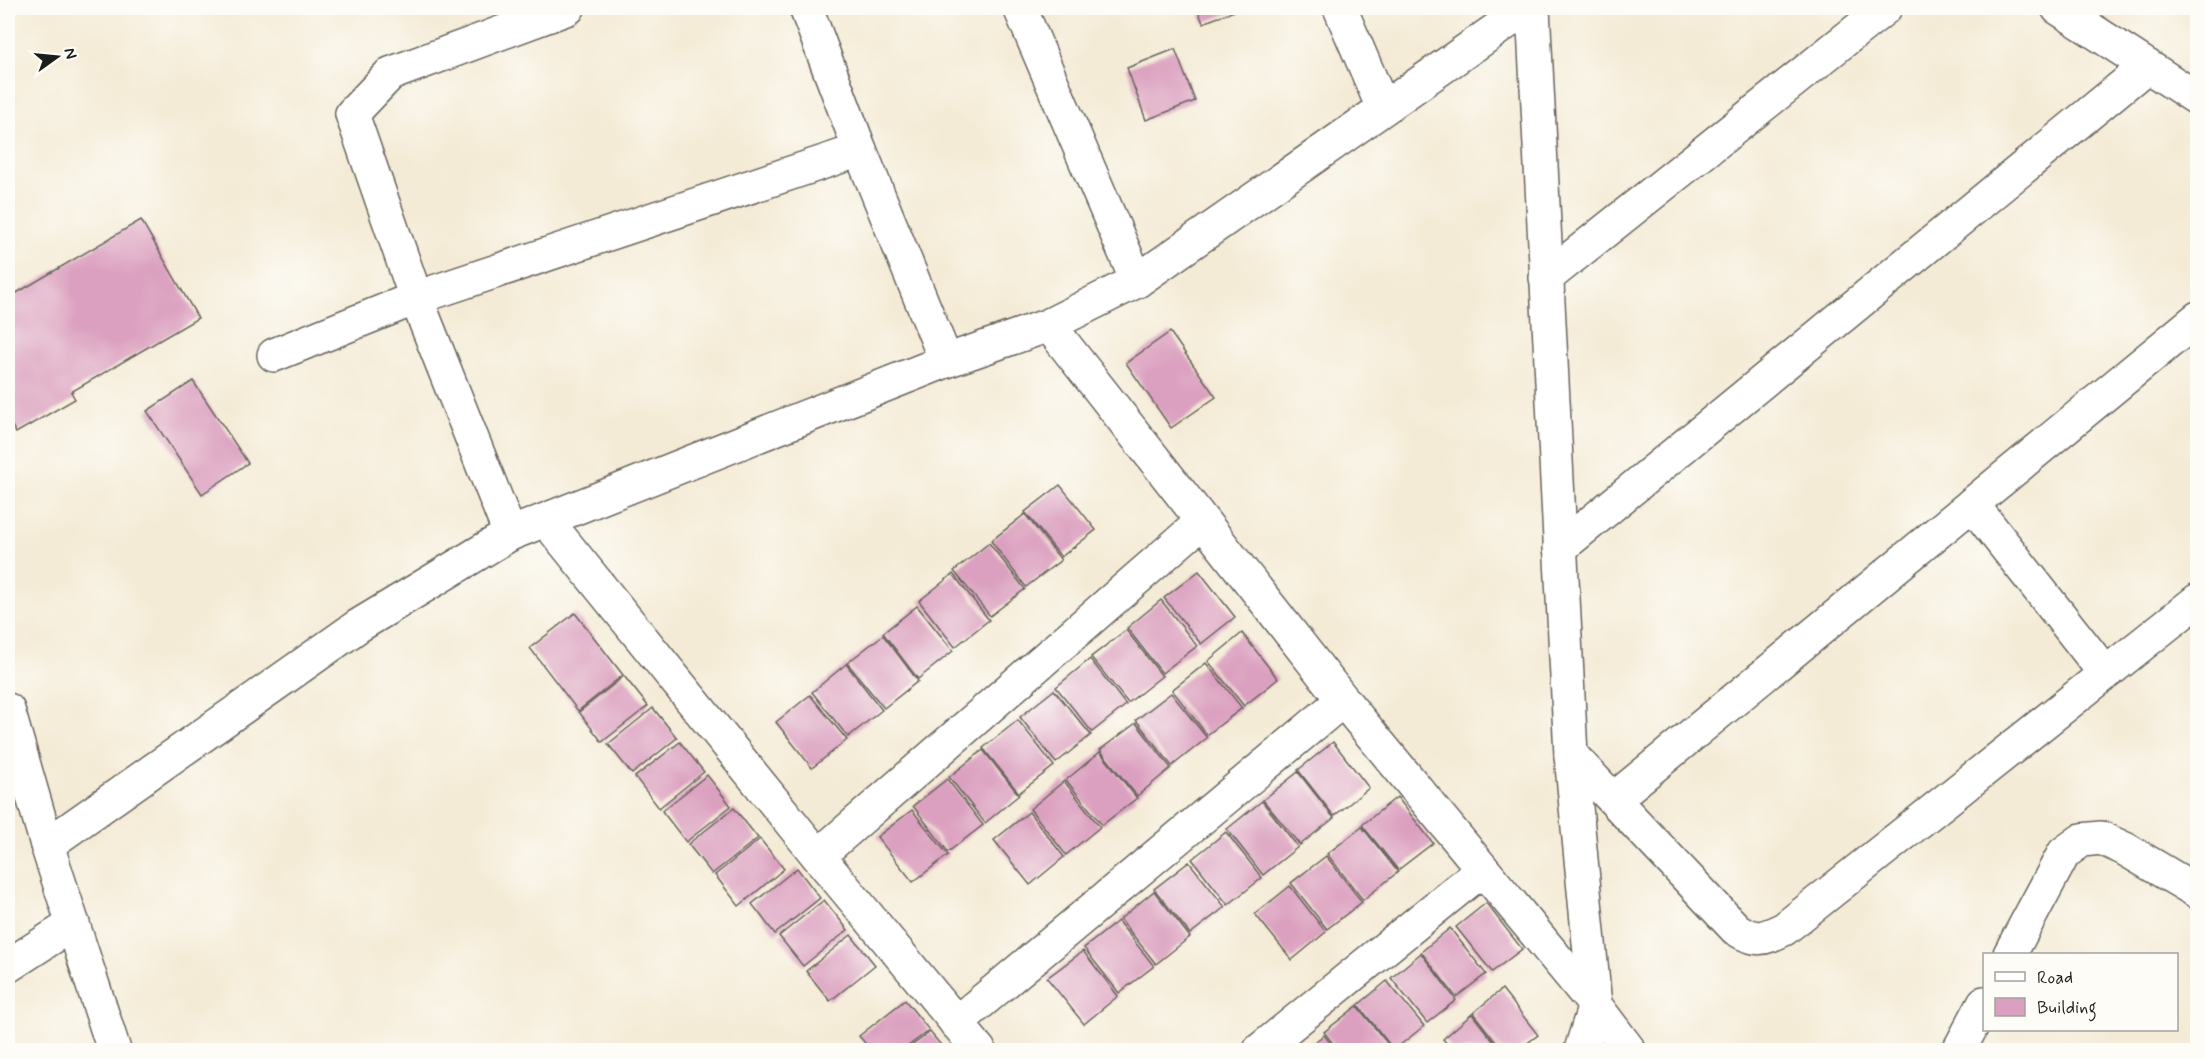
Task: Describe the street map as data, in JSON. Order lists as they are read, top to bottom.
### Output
{
  "legend": ["Road", "Building"],
  "north": "right"
}
